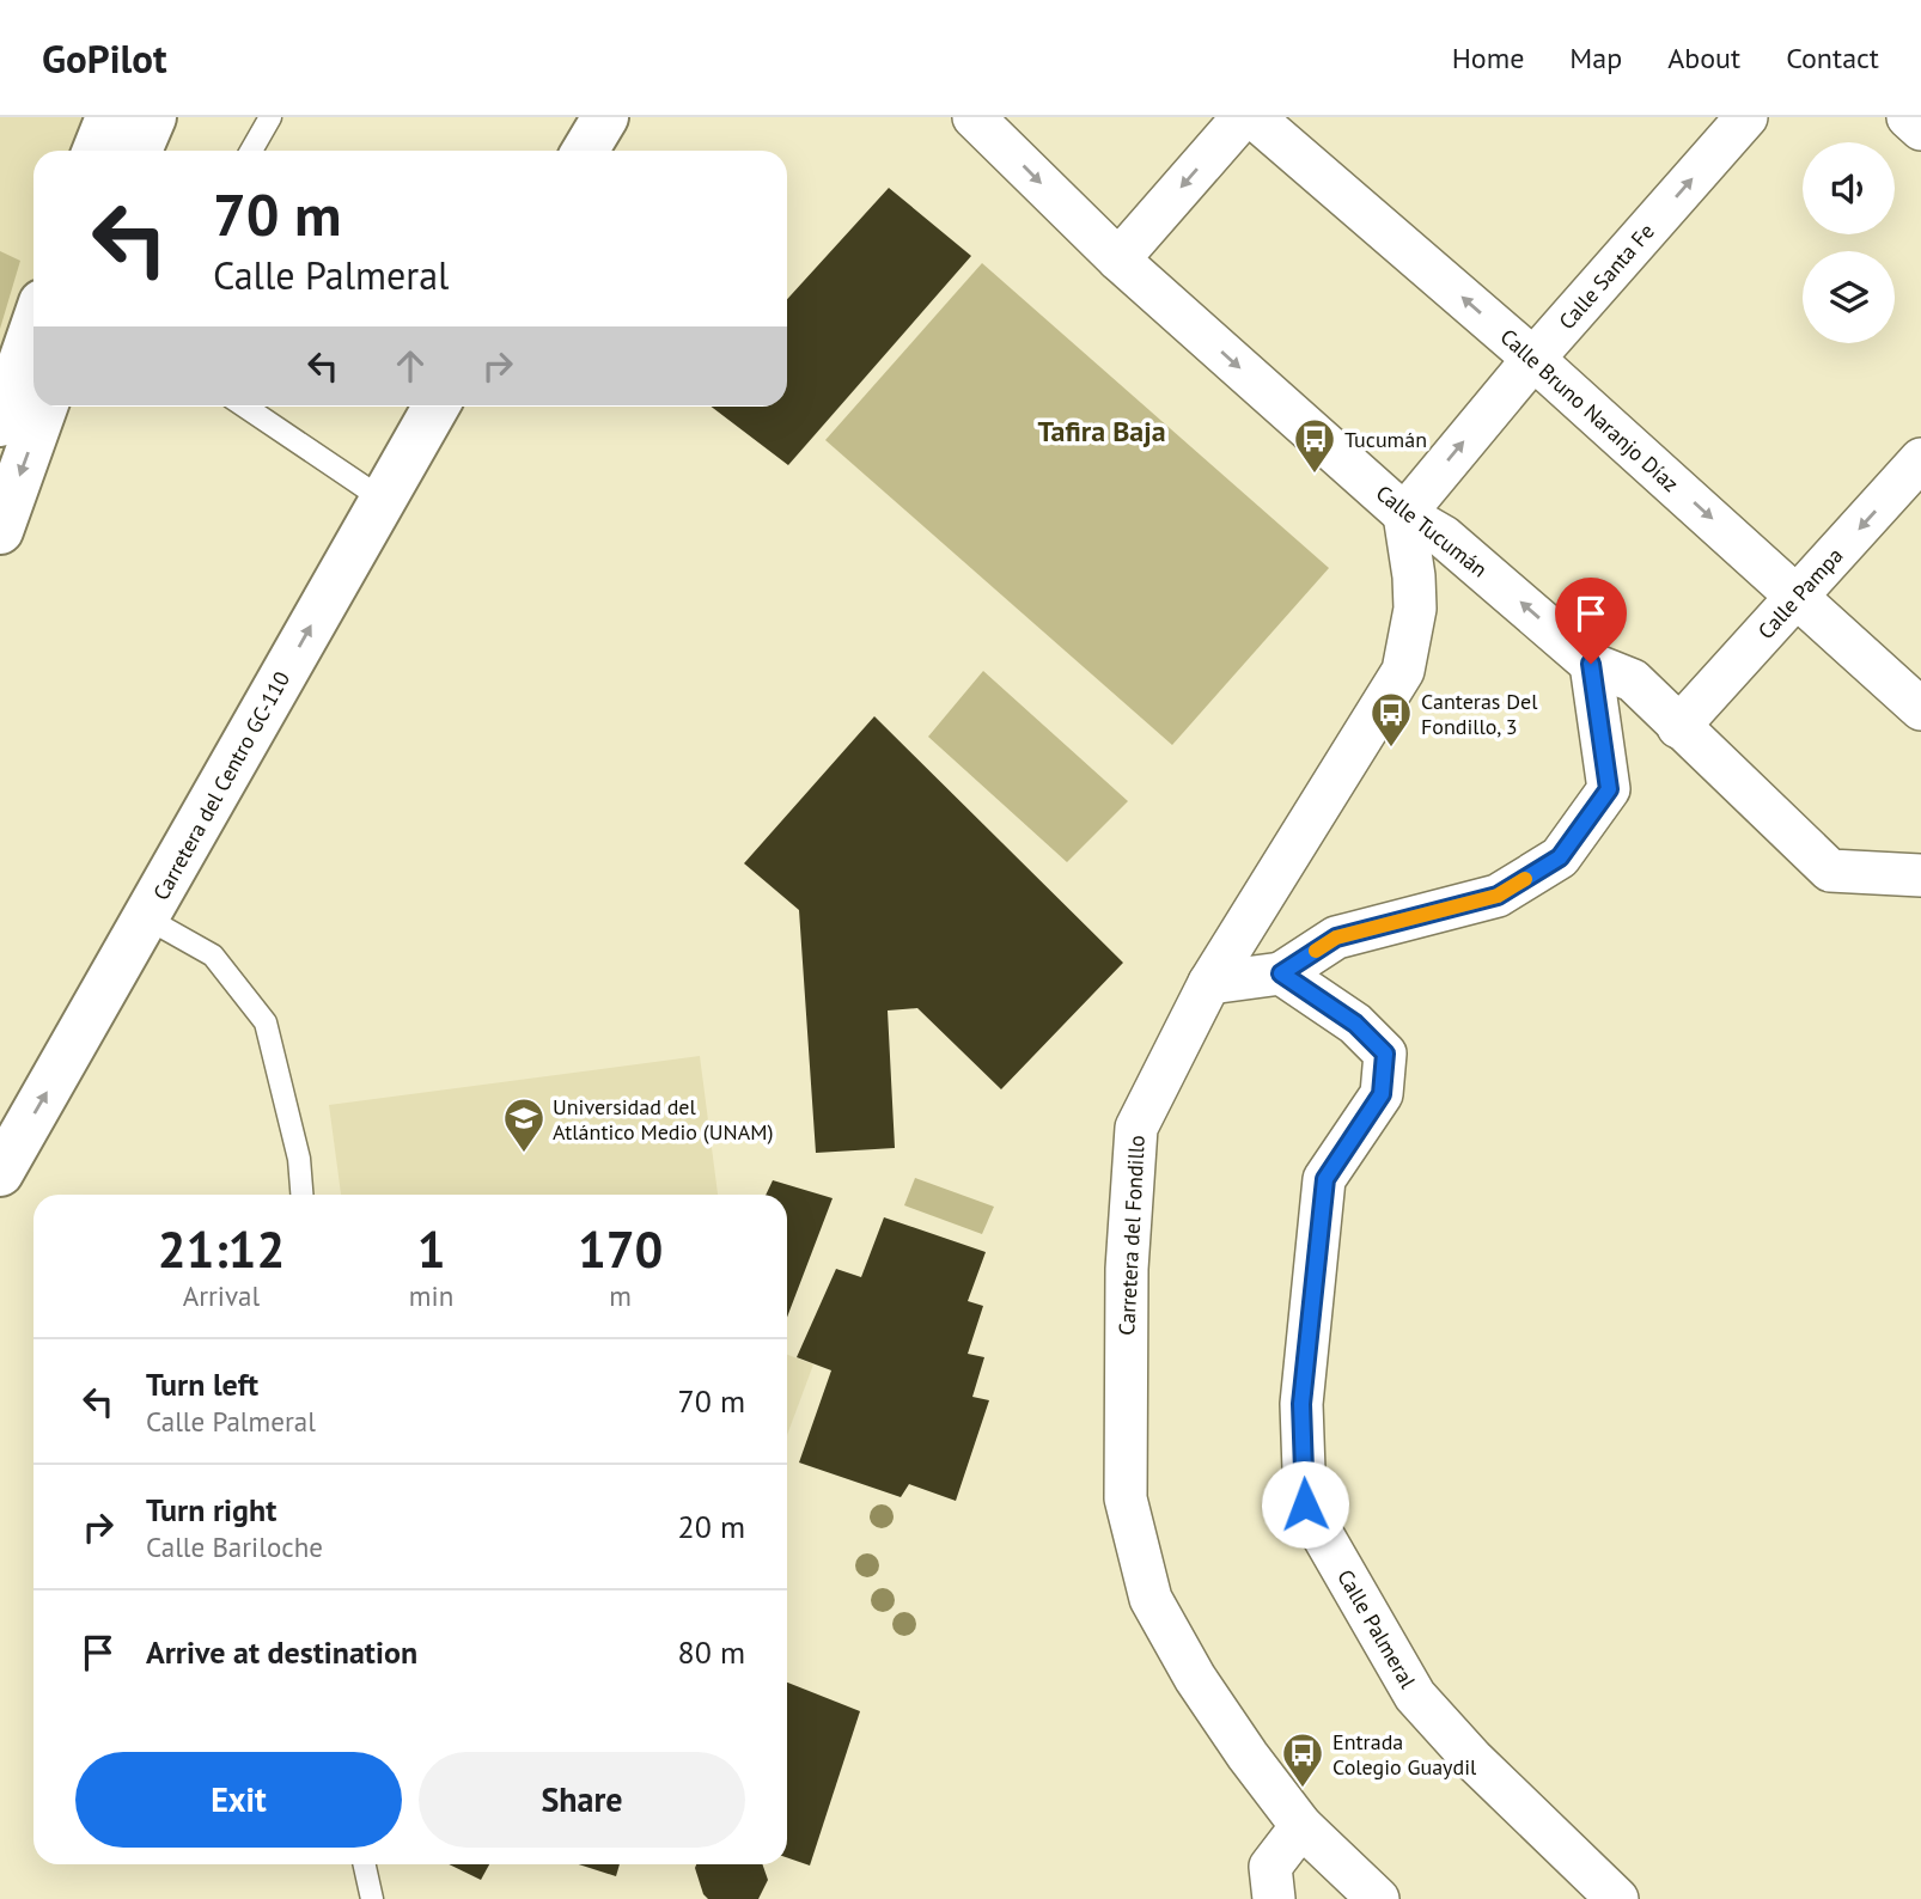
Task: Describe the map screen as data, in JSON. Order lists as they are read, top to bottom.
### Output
{
  "streets": {
    "main road": ["Carretera del Centro GC-110"],
    "street": [
      "Calle Santa Fe",
      "Calle Bruno Naranjo Díaz",
      "Calle Tucumán",
      "Calle Pampa",
      "Carretera del Fondillo",
      "Calle Palmeral"
    ]
  },
  "crossings": [
    ["Calle Santa Fe", "Calle Bruno Naranjo Díaz"],
    ["Calle Santa Fe", "Calle Tucumán"],
    ["Calle Santa Fe", "Carretera del Fondillo"],
    ["Calle Bruno Naranjo Díaz", "Calle Pampa"],
    ["Calle Tucumán", "Calle Pampa"],
    ["Calle Tucumán", "Carretera del Fondillo"]
  ],
  "one_way": ["Calle Santa Fe", "Calle Pampa"],
  "districts": ["Tafira Baja"],
  "places": {
    "bus stop": ["Tucumán", "Canteras Del Fondillo, 3", "Entrada Colegio Guaydil"],
    "school or university": ["Universidad del Atlántico Medio (UNAM)"]
  },
  "page": {
    "header": "GoPilot",
    "nav": [
      "Home",
      "Map",
      "About",
      "Contact"
    ],
    "turn": ["70 m", "Calle Palmeral"],
    "eta": [
      "21:12",
      "Arrival",
      "1",
      "min",
      "170",
      "m"
    ],
    "list": [
      {
        "name": "Turn left",
        "note": "Calle Palmeral",
        "value": "70 m"
      },
      {
        "name": "Turn right",
        "note": "Calle Bariloche",
        "value": "20 m"
      },
      {
        "name": "Arrive at destination",
        "value": "80 m"
      }
    ],
    "buttons": ["Exit", "Share"]
  }
}
